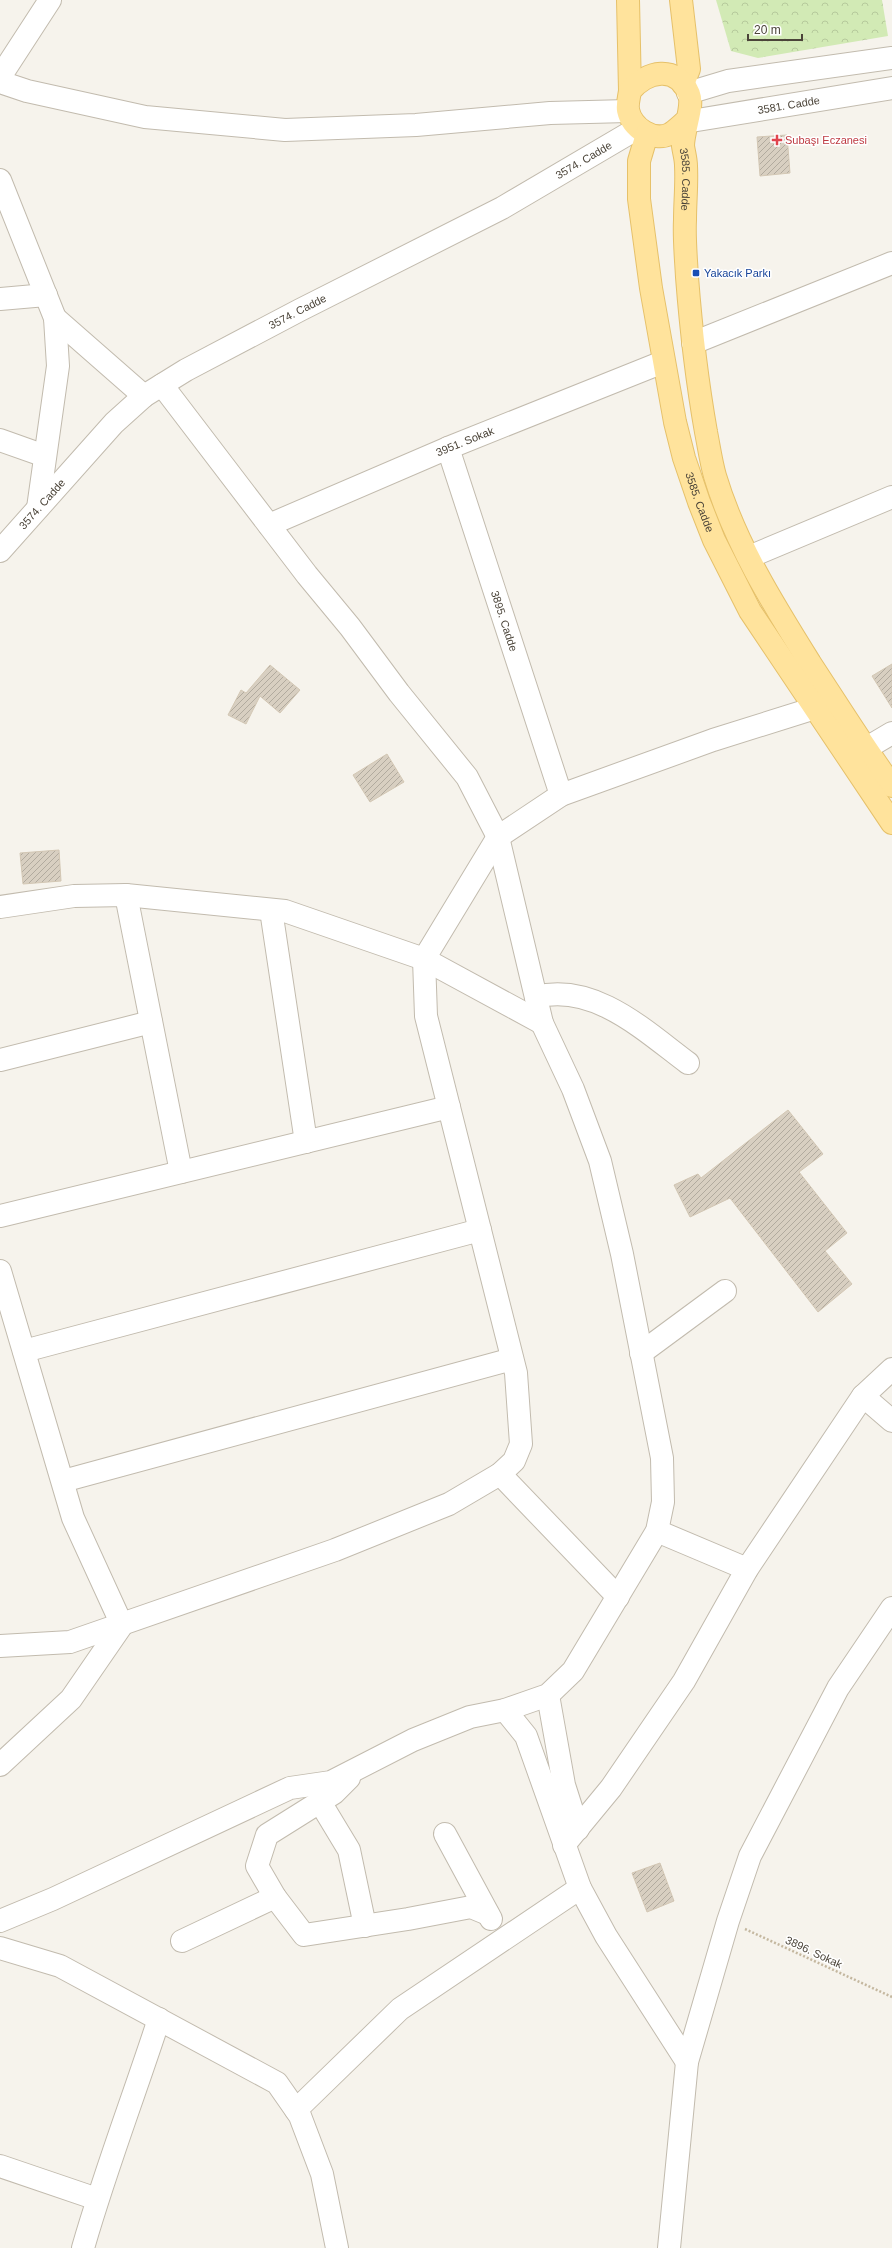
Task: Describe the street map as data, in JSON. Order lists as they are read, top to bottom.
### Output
{
  "streets": {
    "main road": ["3585. Cadde"],
    "street": [
      "3581. Cadde",
      "3574. Cadde",
      "3951. Sokak",
      "3895. Cadde"
    ],
    "path": ["3896. Sokak"]
  },
  "crossings": [
    ["3581. Cadde", "3574. Cadde"],
    ["3581. Cadde", "3585. Cadde"],
    ["3574. Cadde", "3585. Cadde"],
    ["3585. Cadde", "3951. Sokak"],
    ["3951. Sokak", "3895. Cadde"]
  ],
  "places": {
    "health": ["Subaşı Eczanesi"],
    "transit": ["Yakacık Parkı"]
  },
  "scale_bar": "20 m"
}
